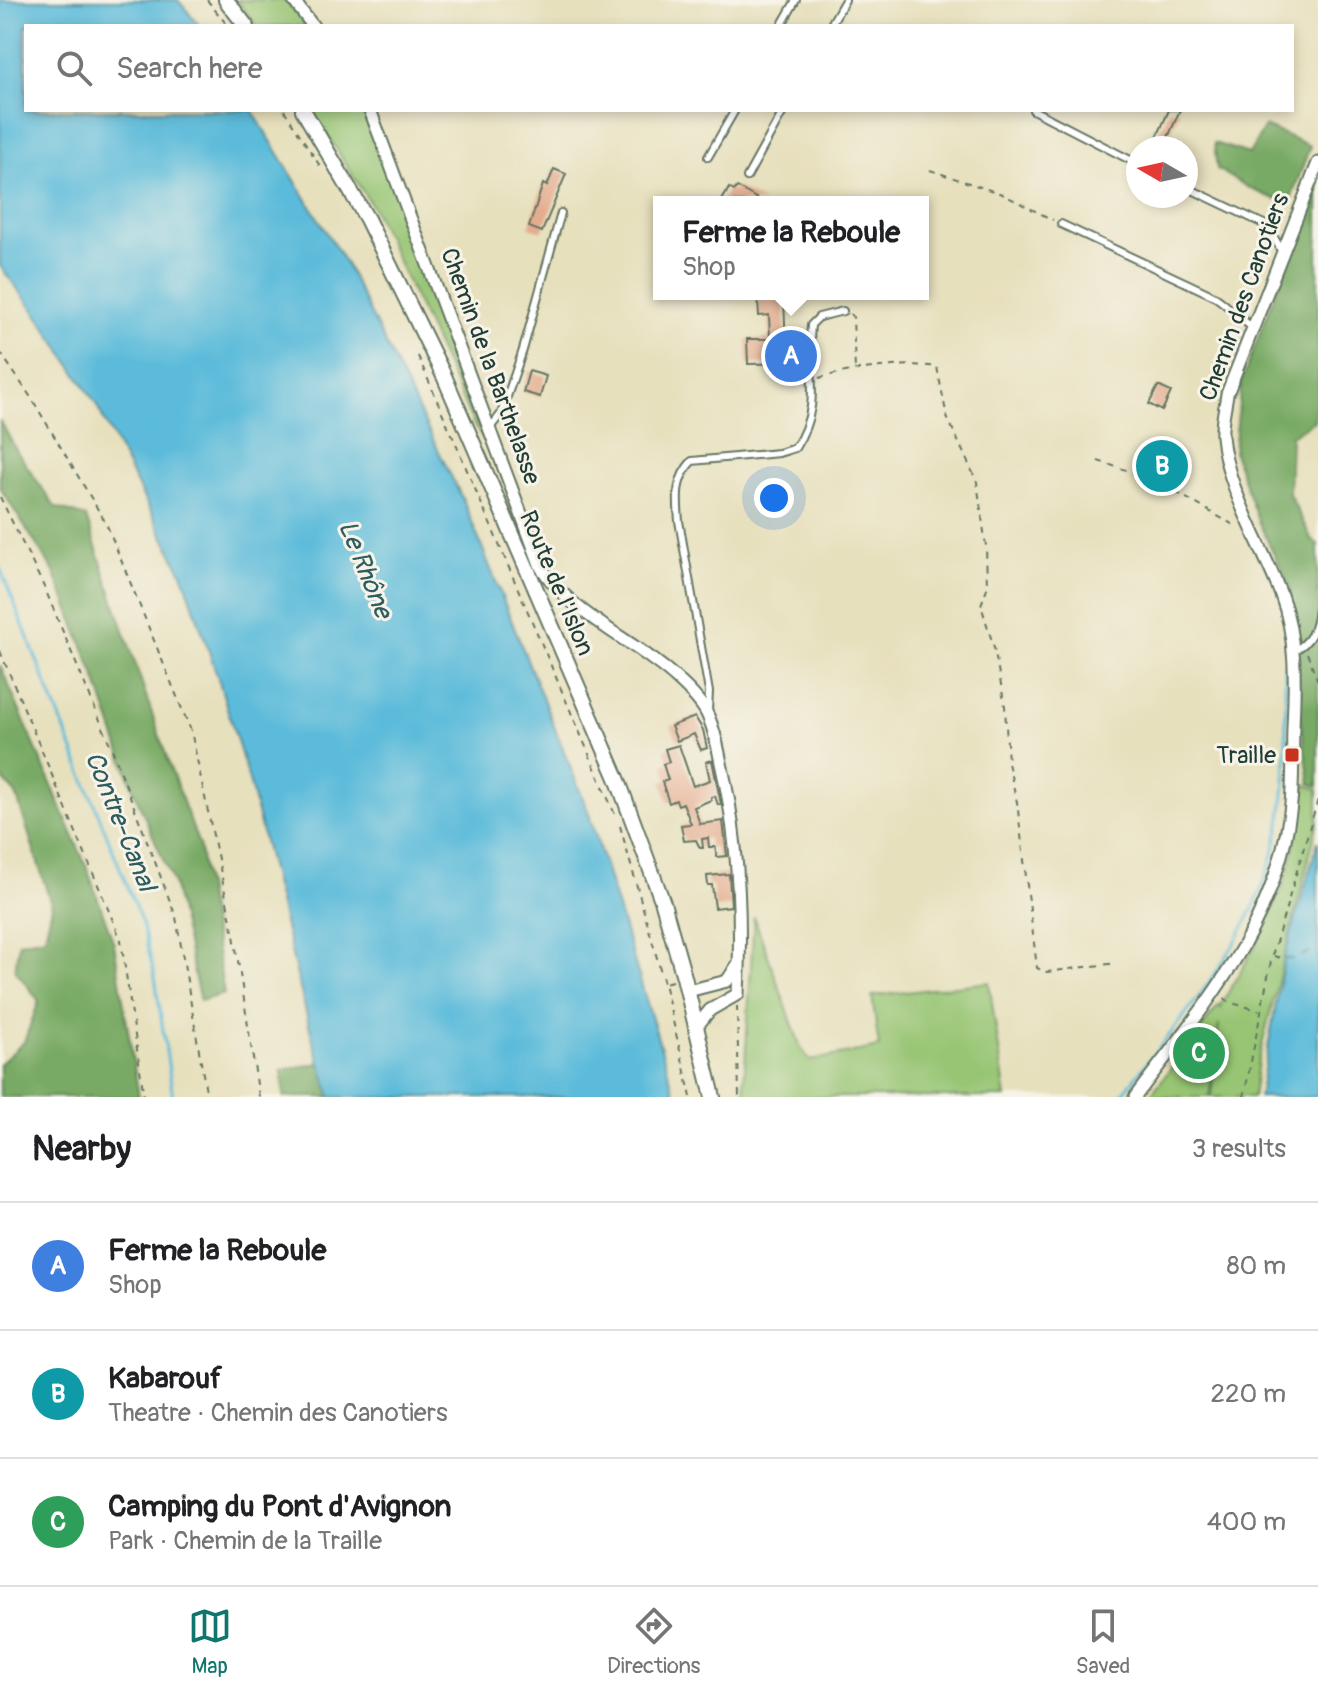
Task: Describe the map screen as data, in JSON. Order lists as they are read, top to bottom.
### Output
{
  "streets": {
    "street": ["Chemin des Canotiers", "Chemin de la Barthelasse", "Route de l'Islon"]
  },
  "water": ["Le Rhône", "Contre-Canal"],
  "places": {
    "transit": ["Traille"]
  },
  "north": "left",
  "page": {
    "search": "Search here",
    "popup": ["Ferme la Reboule", "Shop"],
    "pins": ["A", "B", "C"],
    "heading": ["Nearby", "3 results"],
    "list": [
      {
        "mark": "A",
        "name": "Ferme la Reboule",
        "note": "Shop",
        "value": "80 m"
      },
      {
        "mark": "B",
        "name": "Kabarouf",
        "note": "Theatre · Chemin des Canotiers",
        "value": "220 m"
      },
      {
        "mark": "C",
        "name": "Camping du Pont d'Avignon",
        "note": "Park · Chemin de la Traille",
        "value": "400 m"
      }
    ],
    "nav": ["Map", "Directions", "Saved"]
  }
}
